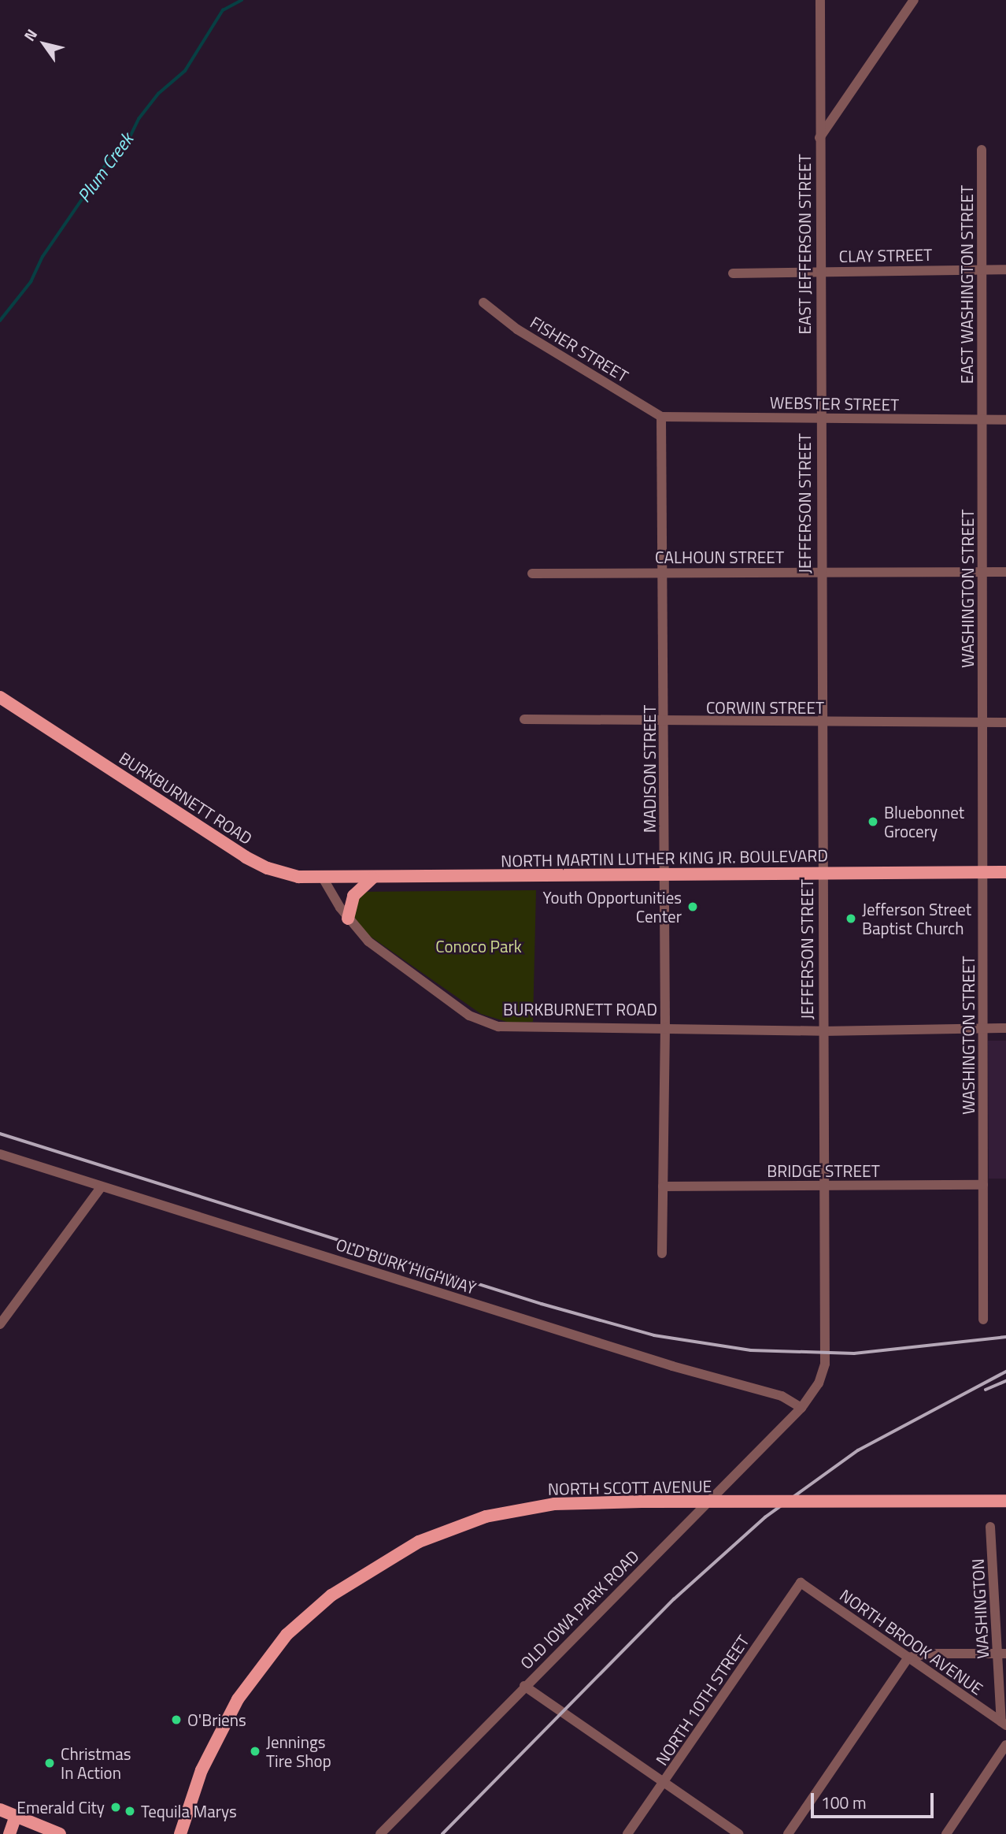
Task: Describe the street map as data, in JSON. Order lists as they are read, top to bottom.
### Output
{
  "streets": {
    "main road": ["BURKBURNETT ROAD", "NORTH MARTIN LUTHER KING JR. BOULEVARD", "NORTH SCOTT AVENUE"],
    "street": [
      "EAST JEFFERSON STREET",
      "CLAY STREET",
      "EAST WASHINGTON STREET",
      "FISHER STREET",
      "WEBSTER STREET",
      "JEFFERSON STREET",
      "CALHOUN STREET",
      "WASHINGTON STREET",
      "CORWIN STREET",
      "MADISON STREET",
      "BRIDGE STREET",
      "OLD BURK HIGHWAY",
      "WASHINGTON",
      "OLD IOWA PARK ROAD",
      "NORTH BROOK AVENUE",
      "NORTH 10TH STREET"
    ]
  },
  "crossings": [
    ["EAST JEFFERSON STREET", "CLAY STREET"],
    ["EAST JEFFERSON STREET", "WEBSTER STREET"],
    ["EAST JEFFERSON STREET", "JEFFERSON STREET"],
    ["CLAY STREET", "EAST WASHINGTON STREET"],
    ["EAST WASHINGTON STREET", "WEBSTER STREET"],
    ["EAST WASHINGTON STREET", "WASHINGTON STREET"],
    ["FISHER STREET", "WEBSTER STREET"],
    ["FISHER STREET", "MADISON STREET"],
    ["WEBSTER STREET", "JEFFERSON STREET"],
    ["WEBSTER STREET", "WASHINGTON STREET"],
    ["WEBSTER STREET", "MADISON STREET"],
    ["JEFFERSON STREET", "CALHOUN STREET"],
    ["JEFFERSON STREET", "CORWIN STREET"],
    ["JEFFERSON STREET", "BURKBURNETT ROAD"],
    ["JEFFERSON STREET", "NORTH MARTIN LUTHER KING JR. BOULEVARD"],
    ["JEFFERSON STREET", "BRIDGE STREET"],
    ["JEFFERSON STREET", "OLD BURK HIGHWAY"],
    ["JEFFERSON STREET", "OLD IOWA PARK ROAD"],
    ["CALHOUN STREET", "WASHINGTON STREET"],
    ["CALHOUN STREET", "MADISON STREET"],
    ["WASHINGTON STREET", "CORWIN STREET"],
    ["WASHINGTON STREET", "BURKBURNETT ROAD"],
    ["WASHINGTON STREET", "NORTH MARTIN LUTHER KING JR. BOULEVARD"],
    ["WASHINGTON STREET", "BRIDGE STREET"],
    ["CORWIN STREET", "MADISON STREET"],
    ["MADISON STREET", "BURKBURNETT ROAD"],
    ["MADISON STREET", "NORTH MARTIN LUTHER KING JR. BOULEVARD"],
    ["MADISON STREET", "BRIDGE STREET"],
    ["BURKBURNETT ROAD", "NORTH MARTIN LUTHER KING JR. BOULEVARD"],
    ["OLD BURK HIGHWAY", "OLD IOWA PARK ROAD"],
    ["WASHINGTON", "NORTH BROOK AVENUE"],
    ["NORTH BROOK AVENUE", "NORTH 10TH STREET"]
  ],
  "water": ["Plum Creek"],
  "parks": ["Conoco Park"],
  "places": [
    "Bluebonnet Grocery",
    "Youth Opportunities Center",
    "Jefferson Street Baptist Church",
    "O'Briens",
    "Jennings Tire Shop",
    "Christmas In Action",
    "Emerald City",
    "Tequila Marys"
  ],
  "scale_bar": "100 m",
  "north": "top left"
}
